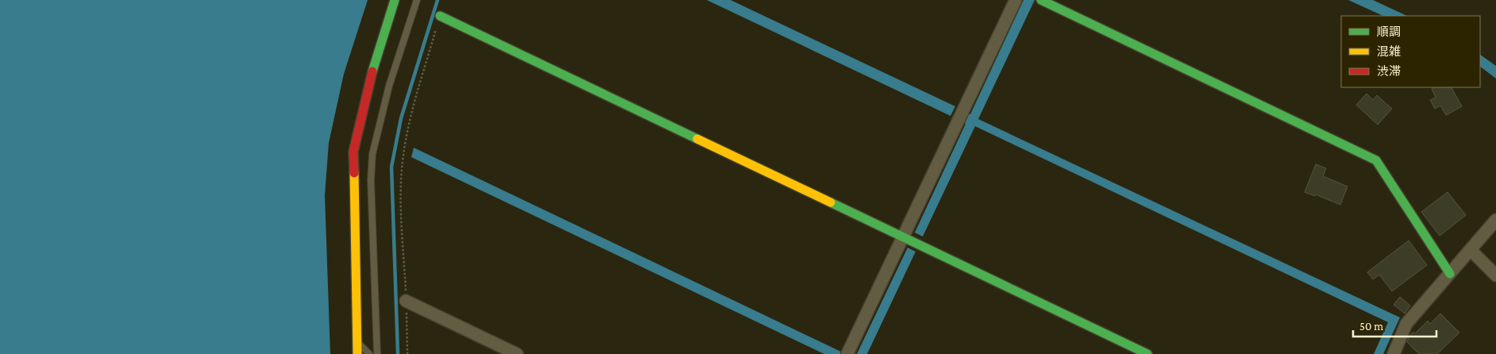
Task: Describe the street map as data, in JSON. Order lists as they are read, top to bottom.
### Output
{
  "legend": ["順調", "混雑", "渋滞"],
  "scale_bar": "50 m"
}
